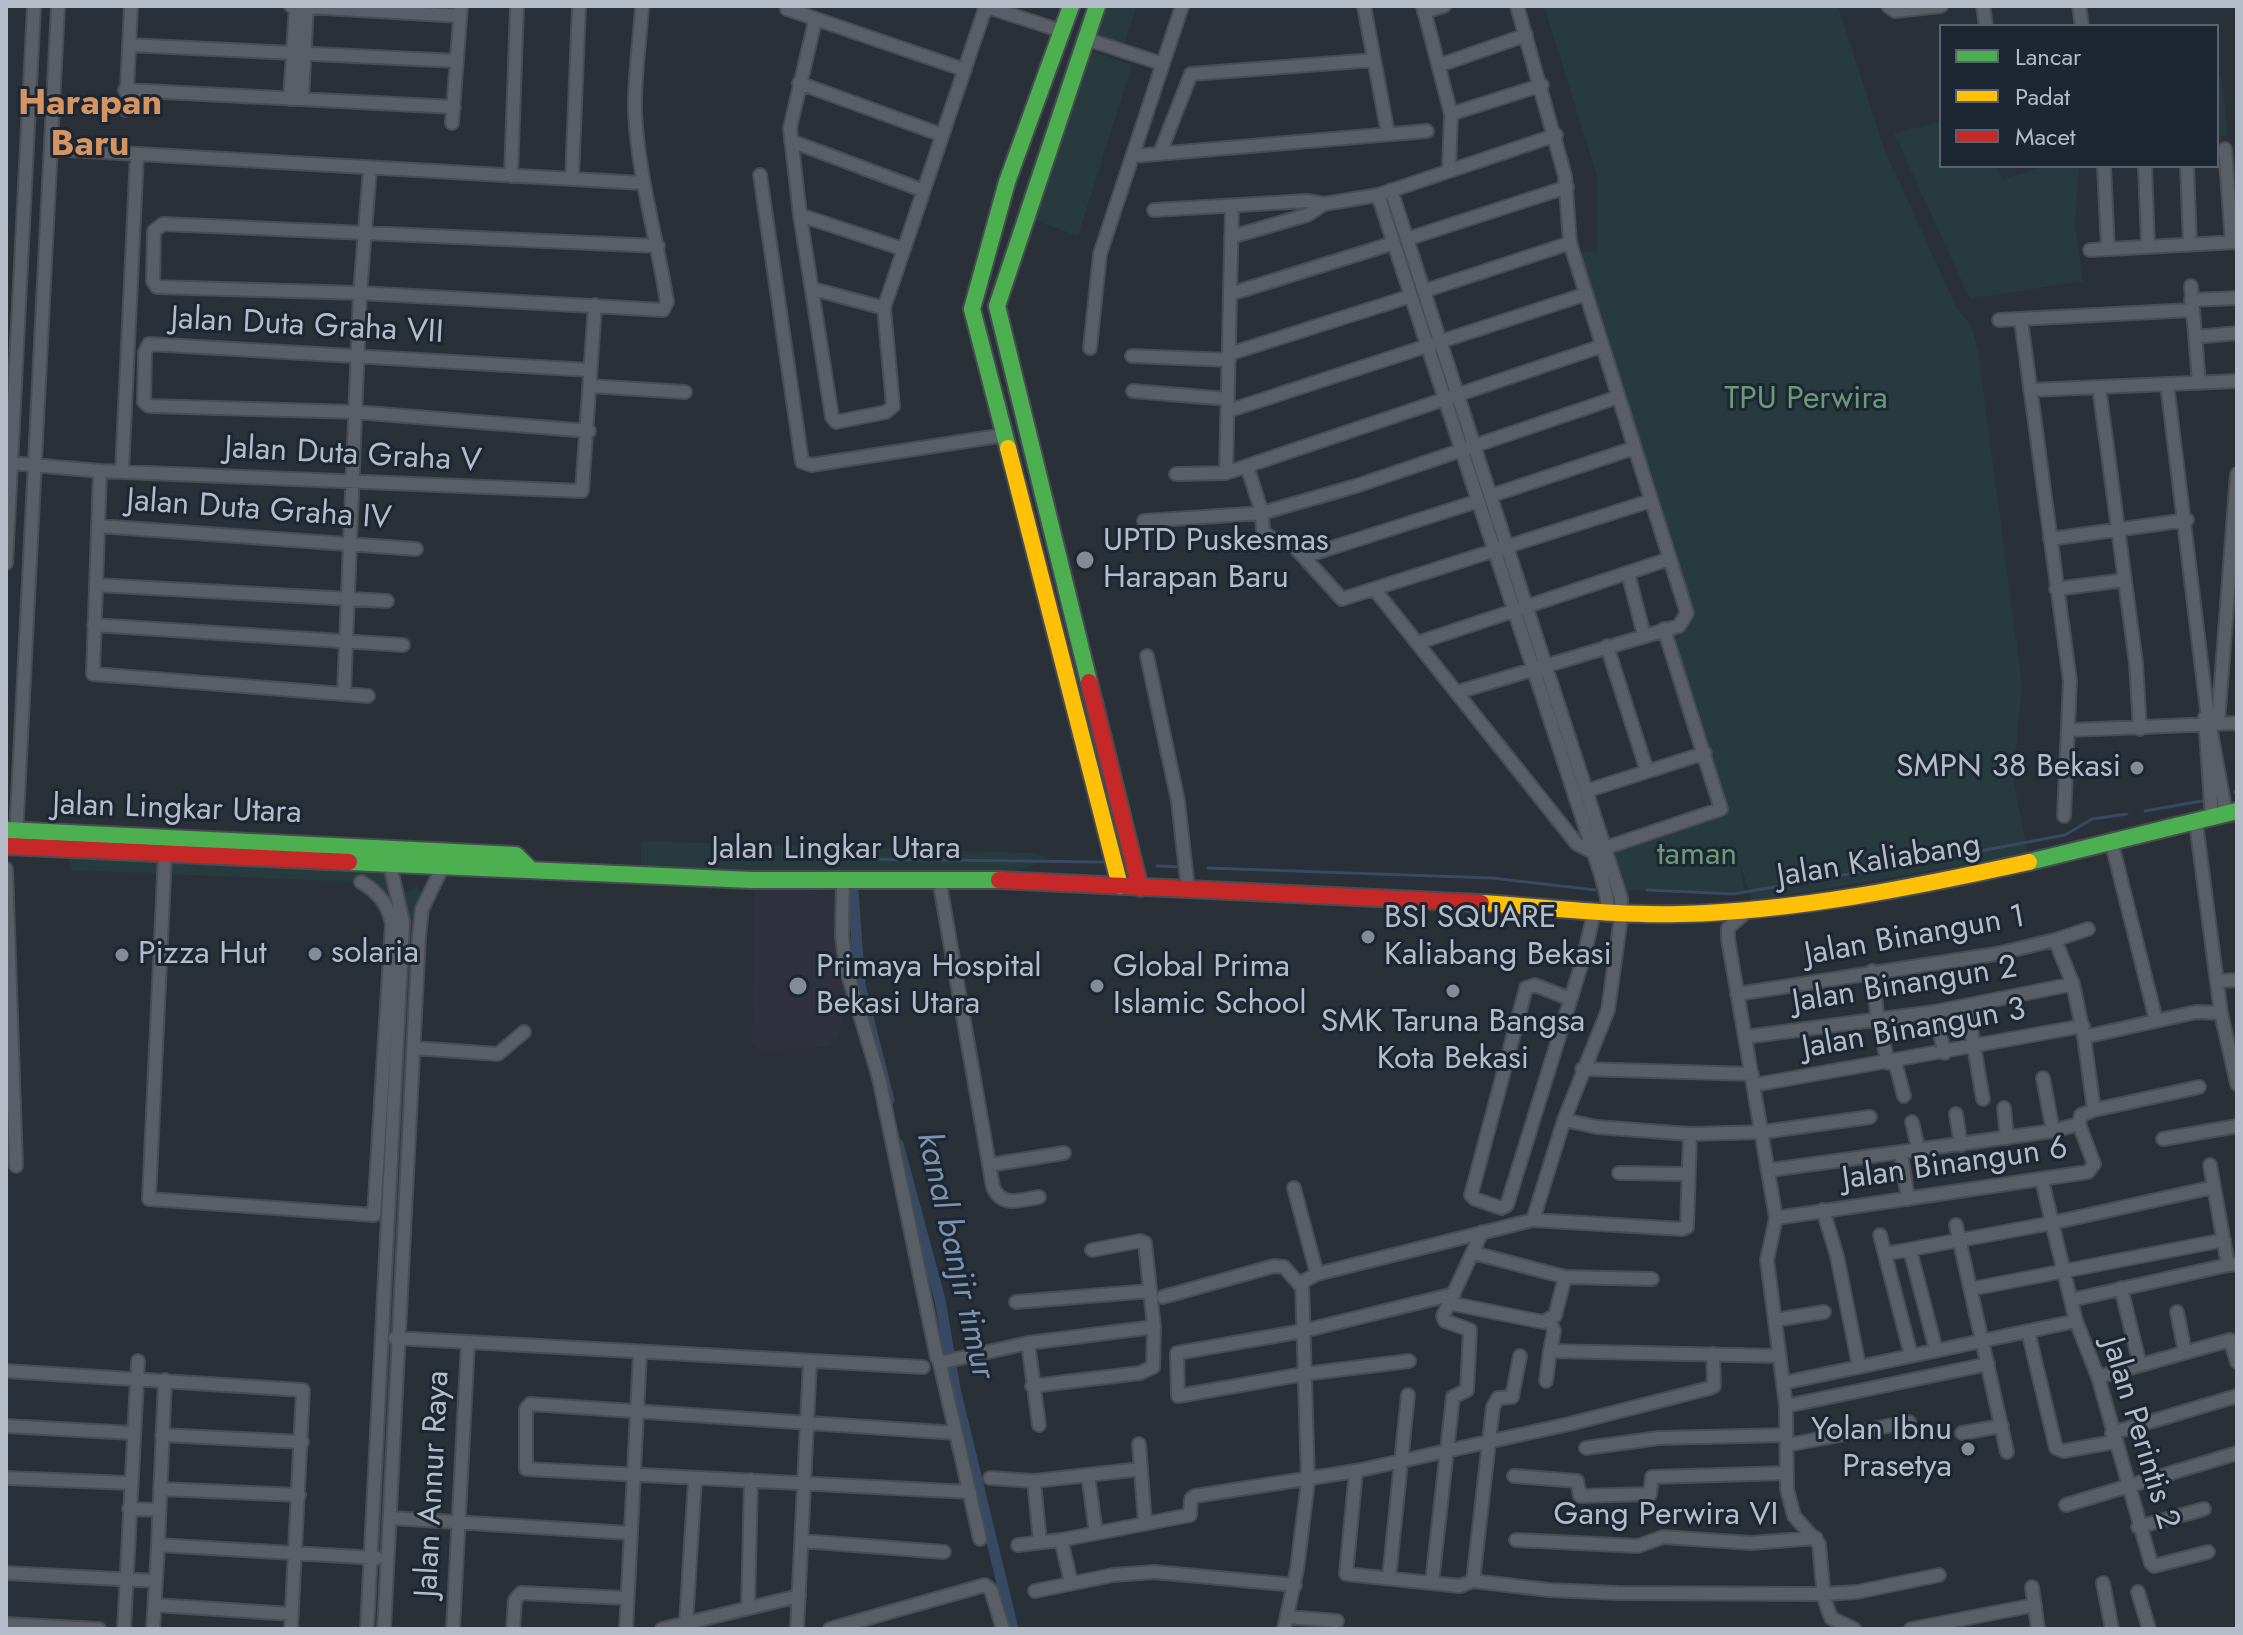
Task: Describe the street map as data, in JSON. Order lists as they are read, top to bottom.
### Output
{
  "streets": {
    "main road": ["Jalan Lingkar Utara", "Jalan Kaliabang"],
    "street": [
      "Jalan Duta Graha VII",
      "Jalan Duta Graha V",
      "Jalan Duta Graha IV",
      "Jalan Binangun 1",
      "Jalan Binangun 2",
      "Jalan Binangun 3",
      "Jalan Binangun 6",
      "Jalan Perintis 2",
      "Jalan Annur Raya",
      "Gang Perwira VI"
    ]
  },
  "crossings": [
    ["Jalan Lingkar Utara", "Jalan Kaliabang"],
    ["Jalan Binangun 1", "Jalan Binangun 2"],
    ["Jalan Binangun 1", "Jalan Binangun 3"]
  ],
  "districts": ["Harapan Baru"],
  "water": ["kanal banjir timur"],
  "parks": ["TPU Perwira", "taman"],
  "places": [
    "UPTD Puskesmas Harapan Baru",
    "SMPN 38 Bekasi",
    "BSI SQUARE Kaliabang Bekasi",
    "solaria",
    "Pizza Hut",
    "Primaya Hospital Bekasi Utara",
    "Global Prima Islamic School",
    "SMK Taruna Bangsa Kota Bekasi",
    "Yolan Ibnu Prasetya"
  ],
  "legend": ["Lancar", "Padat", "Macet"]
}
